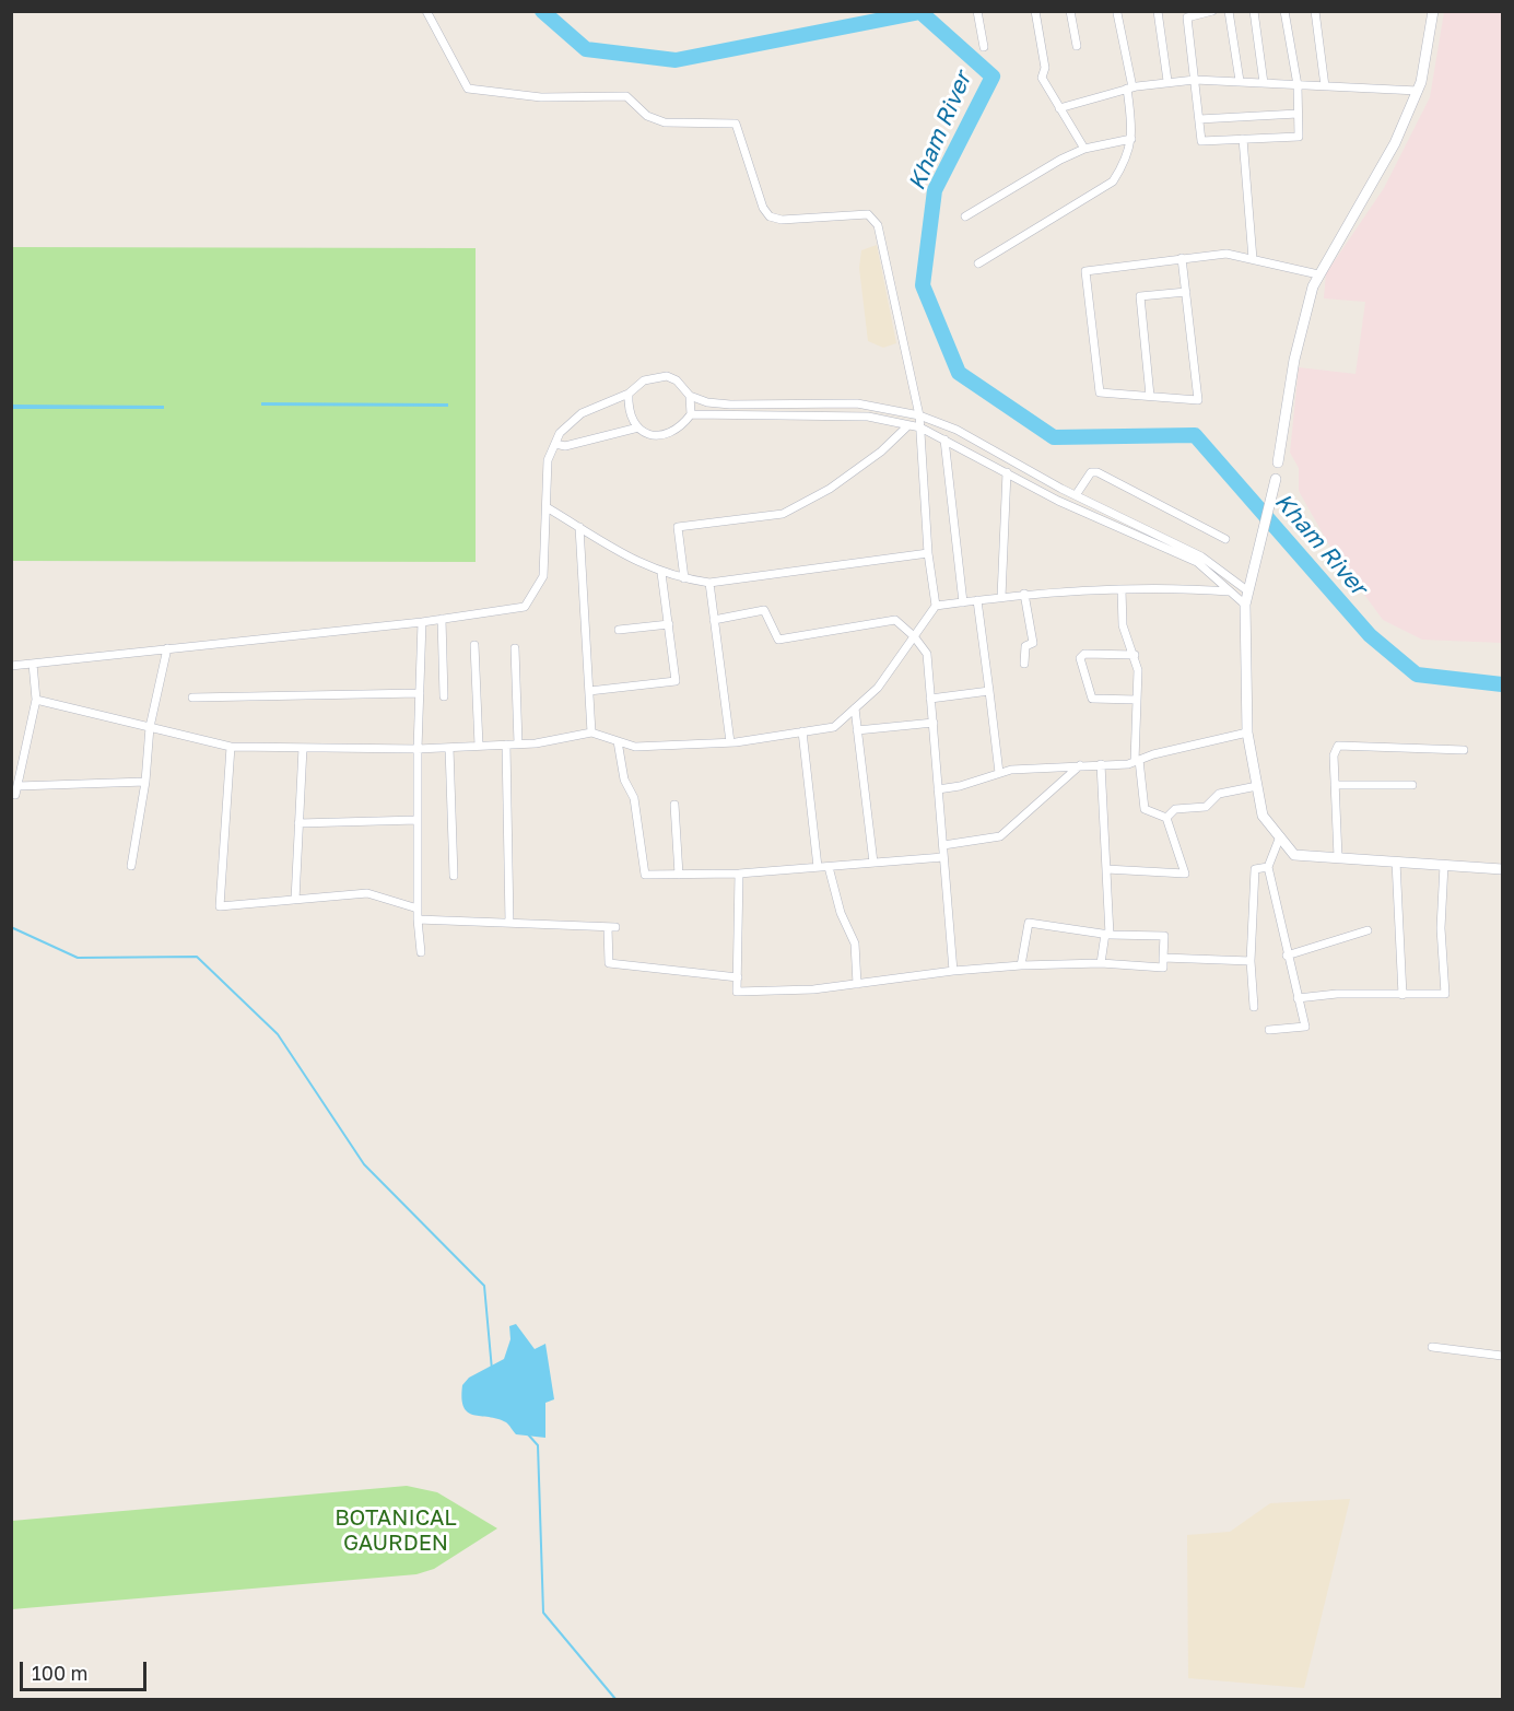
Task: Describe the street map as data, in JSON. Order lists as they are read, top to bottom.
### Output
{
  "water": ["Kham River"],
  "parks": ["BOTANICAL GAURDEN"],
  "scale_bar": "100 m"
}
